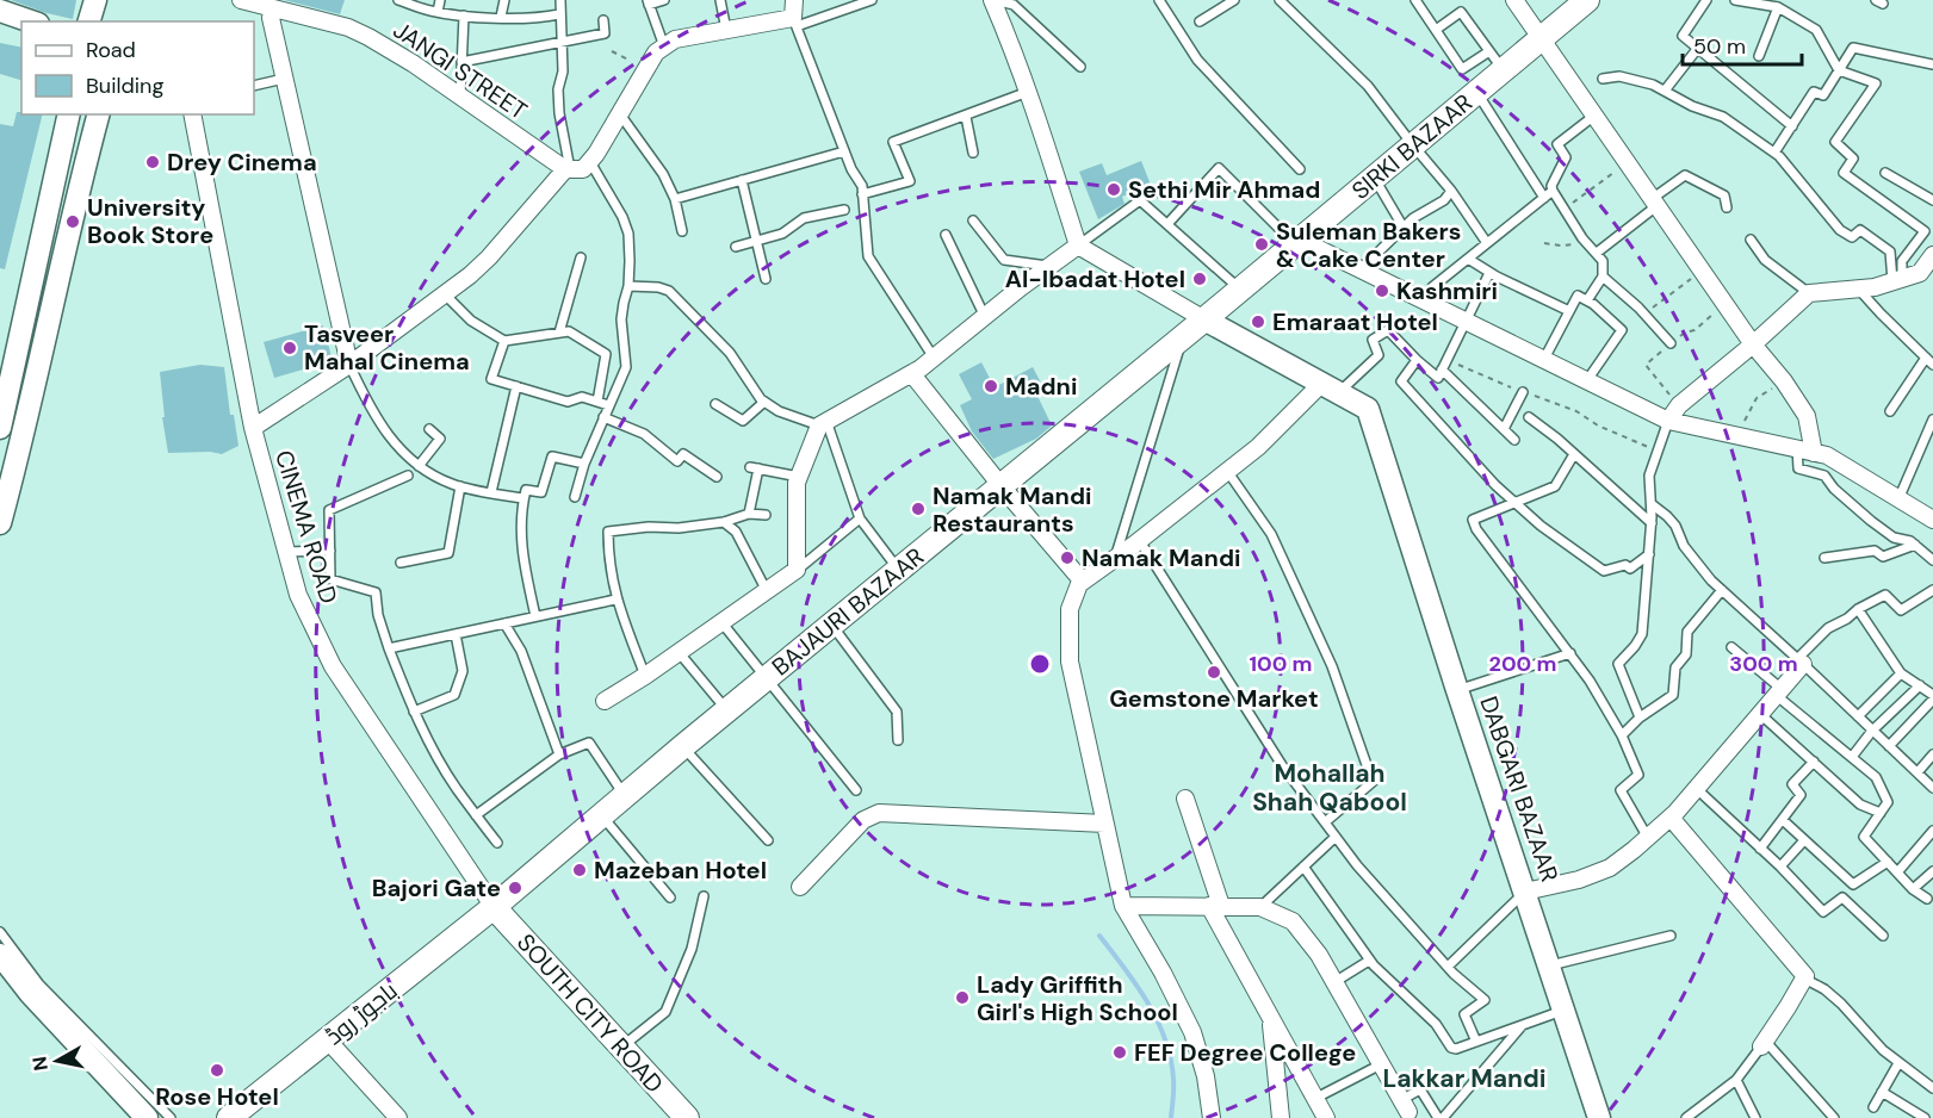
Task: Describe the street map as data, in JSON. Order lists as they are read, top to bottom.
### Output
{
  "streets": {
    "main road": [
      "SIRKI BAZAAR",
      "BAJAURI BAZAAR",
      "باجوڑ روڈ",
      "SOUTH CITY ROAD"
    ],
    "street": ["JANGI STREET", "CINEMA ROAD", "DABGARI BAZAAR"]
  },
  "crossings": [
    ["SIRKI BAZAAR", "BAJAURI BAZAAR"],
    ["SIRKI BAZAAR", "DABGARI BAZAAR"],
    ["CINEMA ROAD", "BAJAURI BAZAAR"],
    ["CINEMA ROAD", "باجوڑ روڈ"],
    ["CINEMA ROAD", "SOUTH CITY ROAD"],
    ["BAJAURI BAZAAR", "DABGARI BAZAAR"],
    ["BAJAURI BAZAAR", "باجوڑ روڈ"],
    ["BAJAURI BAZAAR", "SOUTH CITY ROAD"],
    ["باجوڑ روڈ", "SOUTH CITY ROAD"]
  ],
  "districts": ["Mohallah Shah Qabool", "Lakkar Mandi"],
  "places": [
    "Drey Cinema",
    "Sethi Mir Ahmad",
    "University Book Store",
    "Suleman Bakers & Cake Center",
    "Al-Ibadat Hotel",
    "Kashmiri",
    "Emaraat Hotel",
    "Tasveer Mahal Cinema",
    "Madni",
    "Namak Mandi Restaurants",
    "Namak Mandi",
    "Gemstone Market",
    "Mazeban Hotel",
    "Bajori Gate",
    "Lady Griffith Girl's High School",
    "FEF Degree College",
    "Rose Hotel"
  ],
  "legend": ["Road", "Building"],
  "scale_bar": "50 m",
  "north": "left",
  "rings": ["100 m", "200 m", "300 m"]
}
